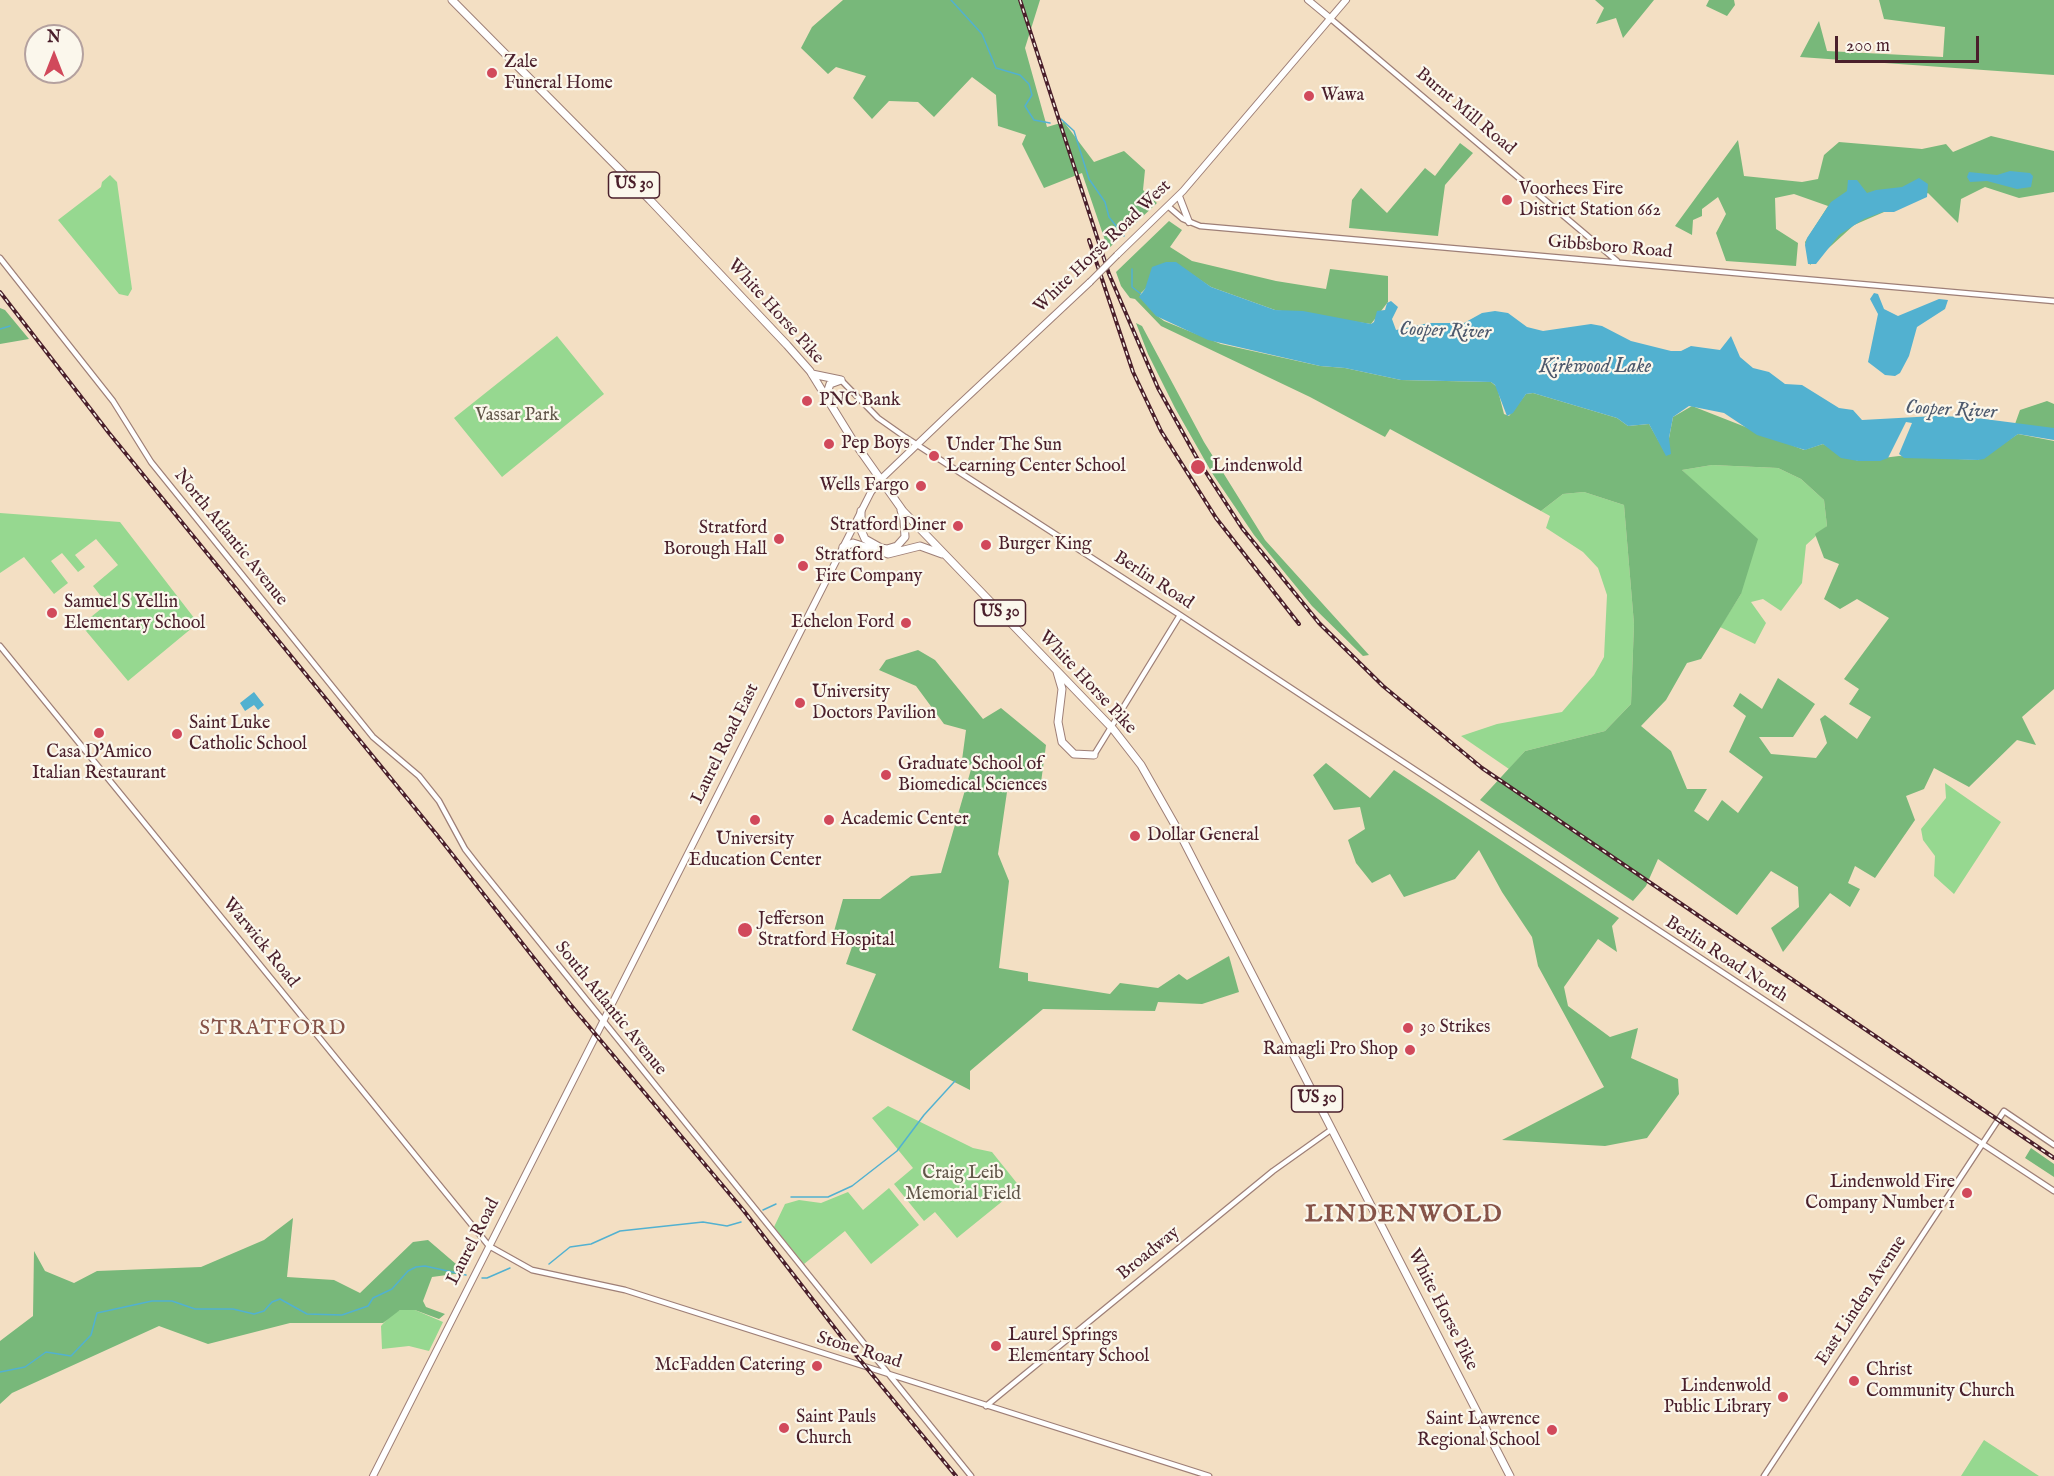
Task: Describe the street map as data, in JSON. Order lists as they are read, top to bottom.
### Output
{
  "streets": {
    "highway": ["US 30", "White Horse Pike"],
    "main road": [
      "Burnt Mill Road",
      "White Horse Road West",
      "Laurel Road East",
      "Laurel Road"
    ],
    "street": [
      "Gibbsboro Road",
      "North Atlantic Avenue",
      "Berlin Road",
      "Warwick Road",
      "Berlin Road North",
      "South Atlantic Avenue",
      "Broadway",
      "East Linden Avenue",
      "Stone Road"
    ]
  },
  "crossings": [
    ["Burnt Mill Road", "White Horse Road West"],
    ["Burnt Mill Road", "Gibbsboro Road"],
    ["White Horse Road West", "Gibbsboro Road"],
    ["White Horse Road West", "White Horse Pike"],
    ["White Horse Road West", "Berlin Road"],
    ["White Horse Road West", "Laurel Road East"],
    ["White Horse Pike", "Laurel Road East"],
    ["White Horse Pike", "Broadway"],
    ["North Atlantic Avenue", "South Atlantic Avenue"],
    ["Berlin Road", "Berlin Road North"],
    ["Laurel Road East", "South Atlantic Avenue"],
    ["Laurel Road East", "Laurel Road"],
    ["Warwick Road", "Laurel Road"],
    ["Warwick Road", "Stone Road"],
    ["Berlin Road North", "East Linden Avenue"],
    ["South Atlantic Avenue", "Laurel Road"],
    ["South Atlantic Avenue", "Stone Road"],
    ["Broadway", "Stone Road"]
  ],
  "districts": ["STRATFORD", "LINDENWOLD"],
  "water": ["Cooper River", "Kirkwood Lake"],
  "parks": ["Vassar Park", "Craig Leib Memorial Field"],
  "places": [
    "Zale Funeral Home",
    "Wawa",
    "Voorhees Fire District Station 662",
    "PNC Bank",
    "Pep Boys",
    "Under The Sun Learning Center School",
    "Lindenwold",
    "Wells Fargo",
    "Stratford Diner",
    "Stratford Borough Hall",
    "Burger King",
    "Stratford Fire Company",
    "Samuel S Yellin Elementary School",
    "Echelon Ford",
    "University Doctors Pavilion",
    "Casa D'Amico Italian Restaurant",
    "Saint Luke Catholic School",
    "Graduate School of Biomedical Sciences",
    "University Education Center",
    "Academic Center",
    "Dollar General",
    "Jefferson Stratford Hospital",
    "30 Strikes",
    "Ramagli Pro Shop",
    "Lindenwold Fire Company Number 1",
    "Laurel Springs Elementary School",
    "McFadden Catering",
    "Christ Community Church",
    "Lindenwold Public Library",
    "Saint Pauls Church",
    "Saint Lawrence Regional School"
  ],
  "scale_bar": "200 m",
  "north": "top"
}
